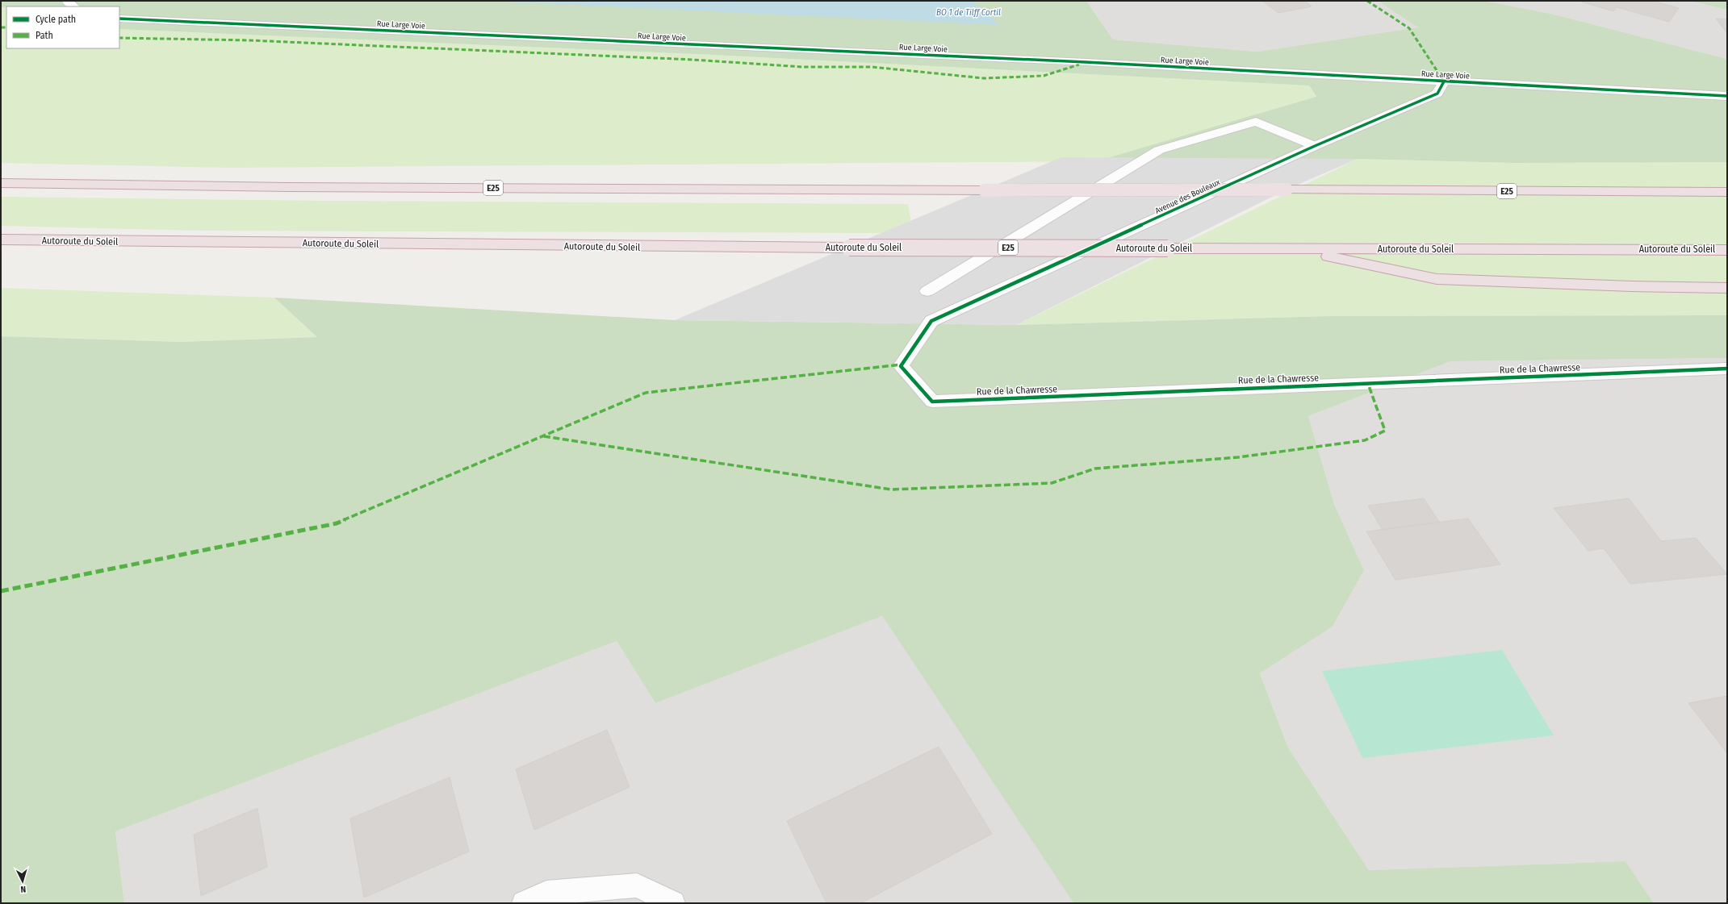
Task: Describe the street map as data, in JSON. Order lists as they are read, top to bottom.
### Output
{
  "streets": {
    "highway": ["E25", "Autoroute du Soleil"],
    "street": ["Rue Large Voie", "Avenue des Bouleaux", "Rue de la Chawresse"]
  },
  "crossings": [
    ["Rue Large Voie", "Avenue des Bouleaux"],
    ["Avenue des Bouleaux", "Rue de la Chawresse"]
  ],
  "water": ["BO 1 de Tilff Cortil"],
  "legend": ["Cycle path", "Path"],
  "north": "bottom"
}
